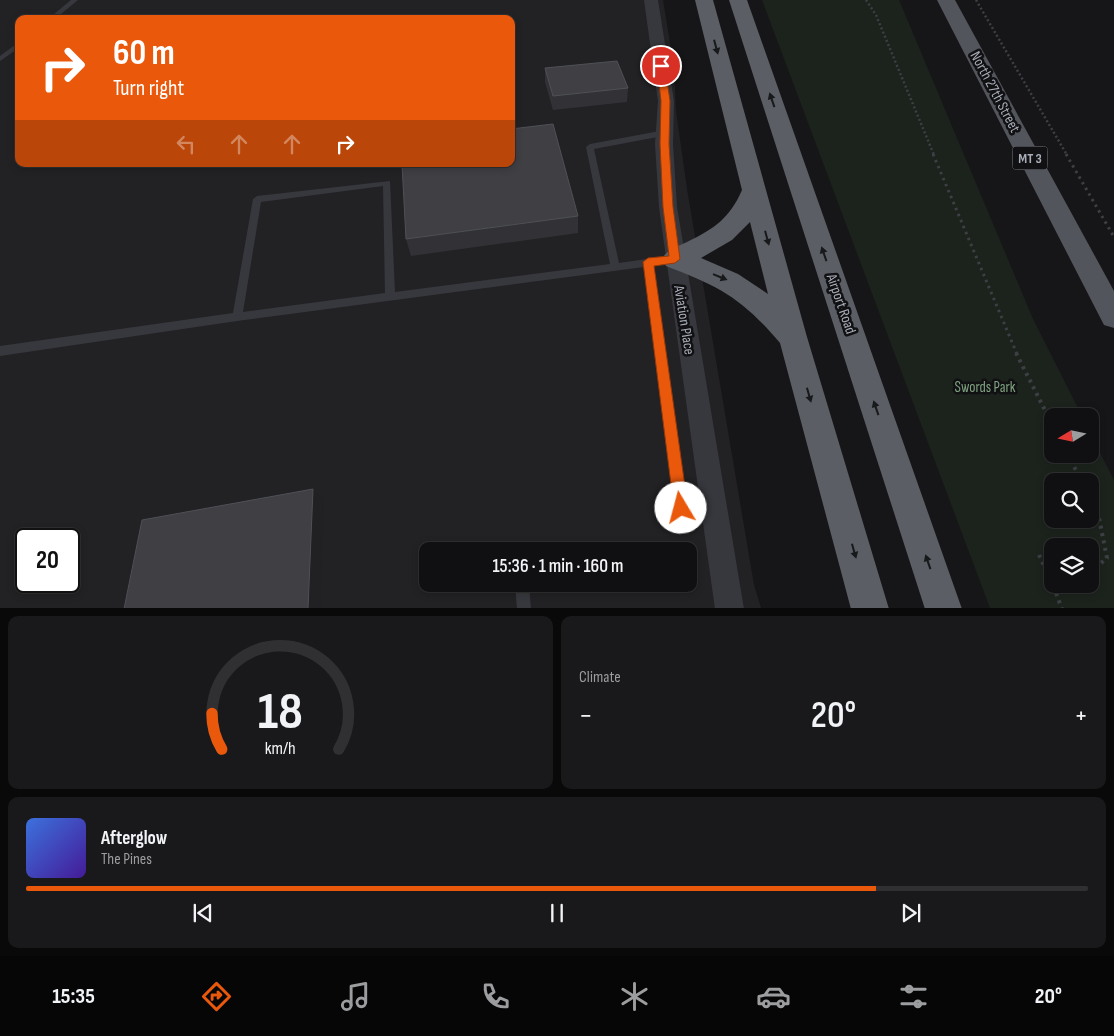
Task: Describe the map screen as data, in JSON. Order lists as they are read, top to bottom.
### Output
{
  "streets": {
    "highway": ["Airport Road"],
    "main road": ["North 27th Street", "MT 3"],
    "street": ["Aviation Place"]
  },
  "parks": ["Swords Park"],
  "north": "left",
  "page": {
    "turn": ["60 m", "Turn right"],
    "limit": "20",
    "trip": "15:36 · 1 min · 160 m",
    "tile": "Climate",
    "heat": ["−", "20°", "+"],
    "song": ["Afterglow", "The Pines"],
    "tabs": ["15:35", "20°"],
    "gauge": ["18", "km/h"]
  }
}
